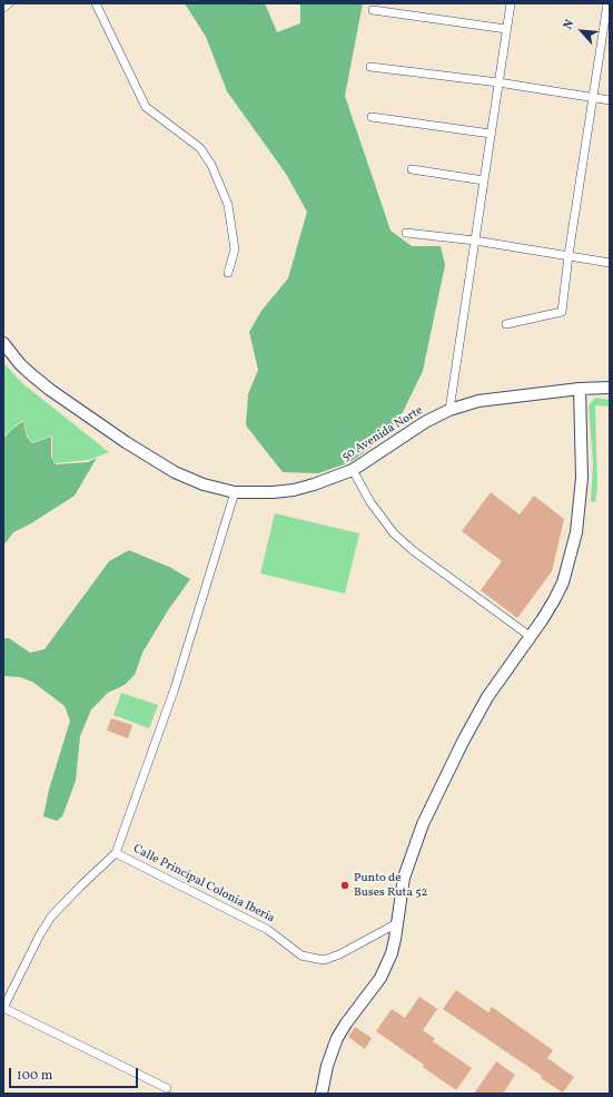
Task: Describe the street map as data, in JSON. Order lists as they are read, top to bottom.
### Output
{
  "streets": {
    "street": ["50 Avenida Norte", "Calle Principal Colonia Iberia"]
  },
  "places": ["Punto de Buses Ruta 52"],
  "scale_bar": "100 m",
  "north": "top left"
}
